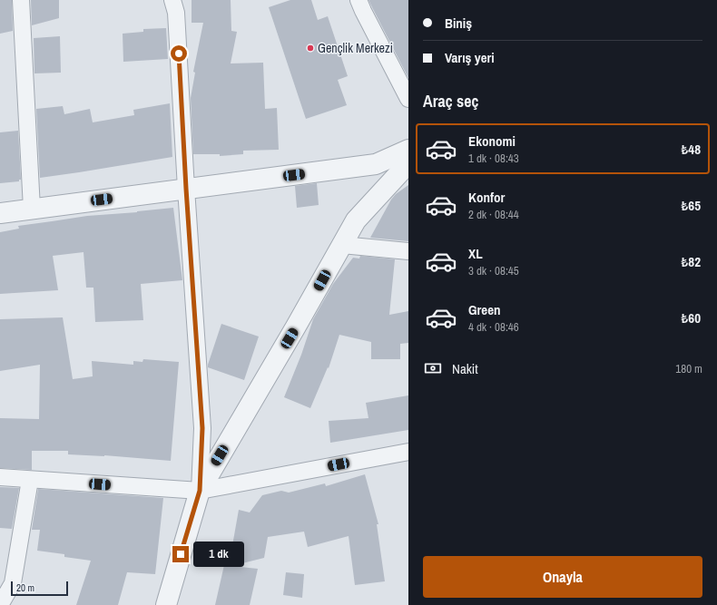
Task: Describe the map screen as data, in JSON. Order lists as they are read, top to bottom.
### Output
{
  "places": ["Gençlik Merkezi"],
  "scale_bar": "20 m",
  "page": {
    "banner": ["Biniş", "Varış yeri"],
    "heading": "Araç seç",
    "list": [
      {
        "name": "Ekonomi",
        "note": "1 dk · 08:43",
        "value": "₺48"
      },
      {
        "name": "Konfor",
        "note": "2 dk · 08:44",
        "value": "₺65"
      },
      {
        "name": "XL",
        "note": "3 dk · 08:45",
        "value": "₺82"
      },
      {
        "name": "Green",
        "note": "4 dk · 08:46",
        "value": "₺60"
      }
    ],
    "pay": ["Nakit", "180 m"],
    "bubble": "1 dk",
    "buttons": "Onayla",
    "scale": "20 m"
  }
}
